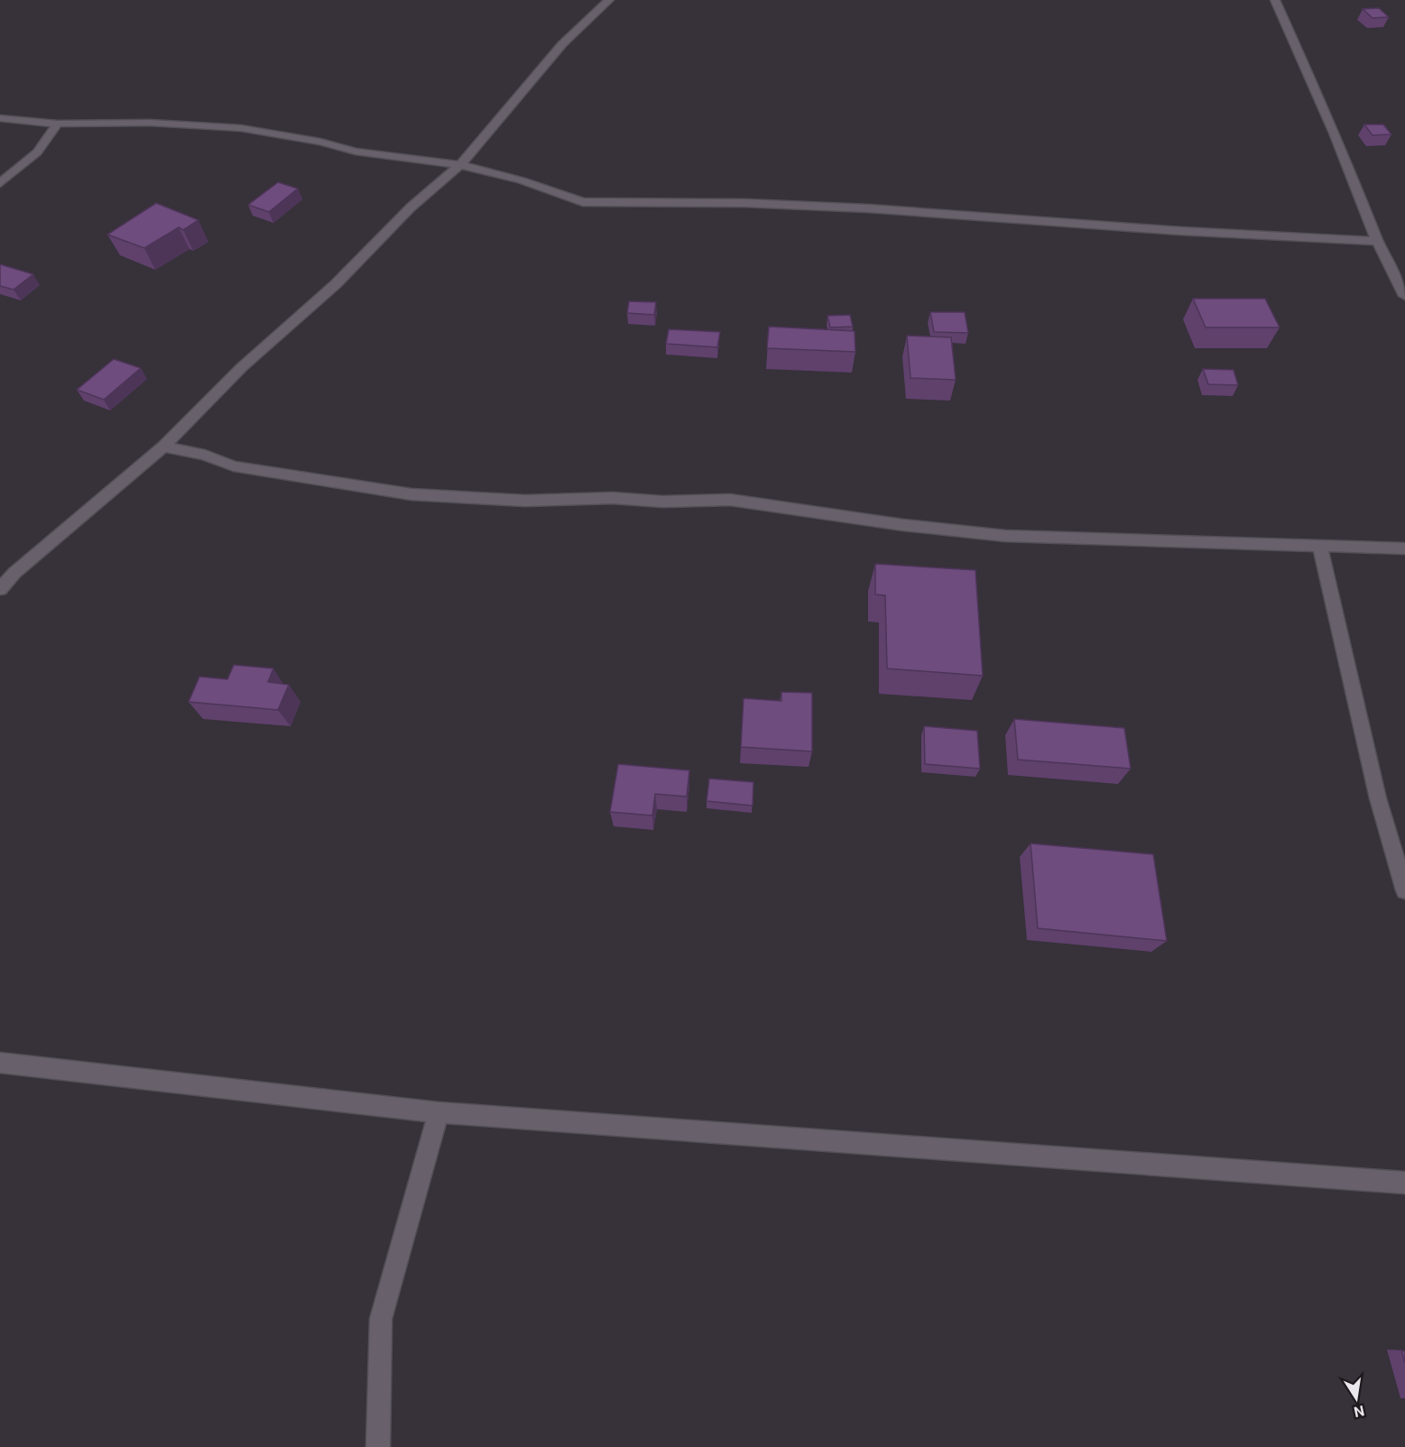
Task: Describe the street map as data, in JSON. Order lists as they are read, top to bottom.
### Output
{
  "north": "bottom"
}
